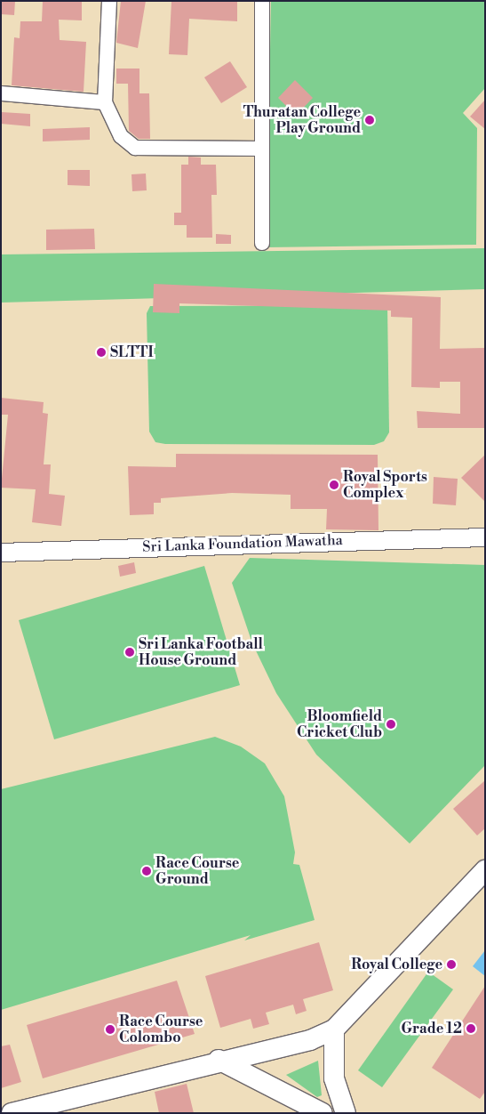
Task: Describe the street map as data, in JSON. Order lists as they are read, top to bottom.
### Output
{
  "streets": {
    "street": ["Sri Lanka Foundation Mawatha"]
  },
  "places": [
    "Thuratan College Play Ground",
    "SLTTI",
    "Royal Sports Complex",
    "Sri Lanka Football House Ground",
    "Bloomfield Cricket Club",
    "Race Course Ground",
    "Royal College",
    "Grade 12",
    "Race Course Colombo"
  ]
}
